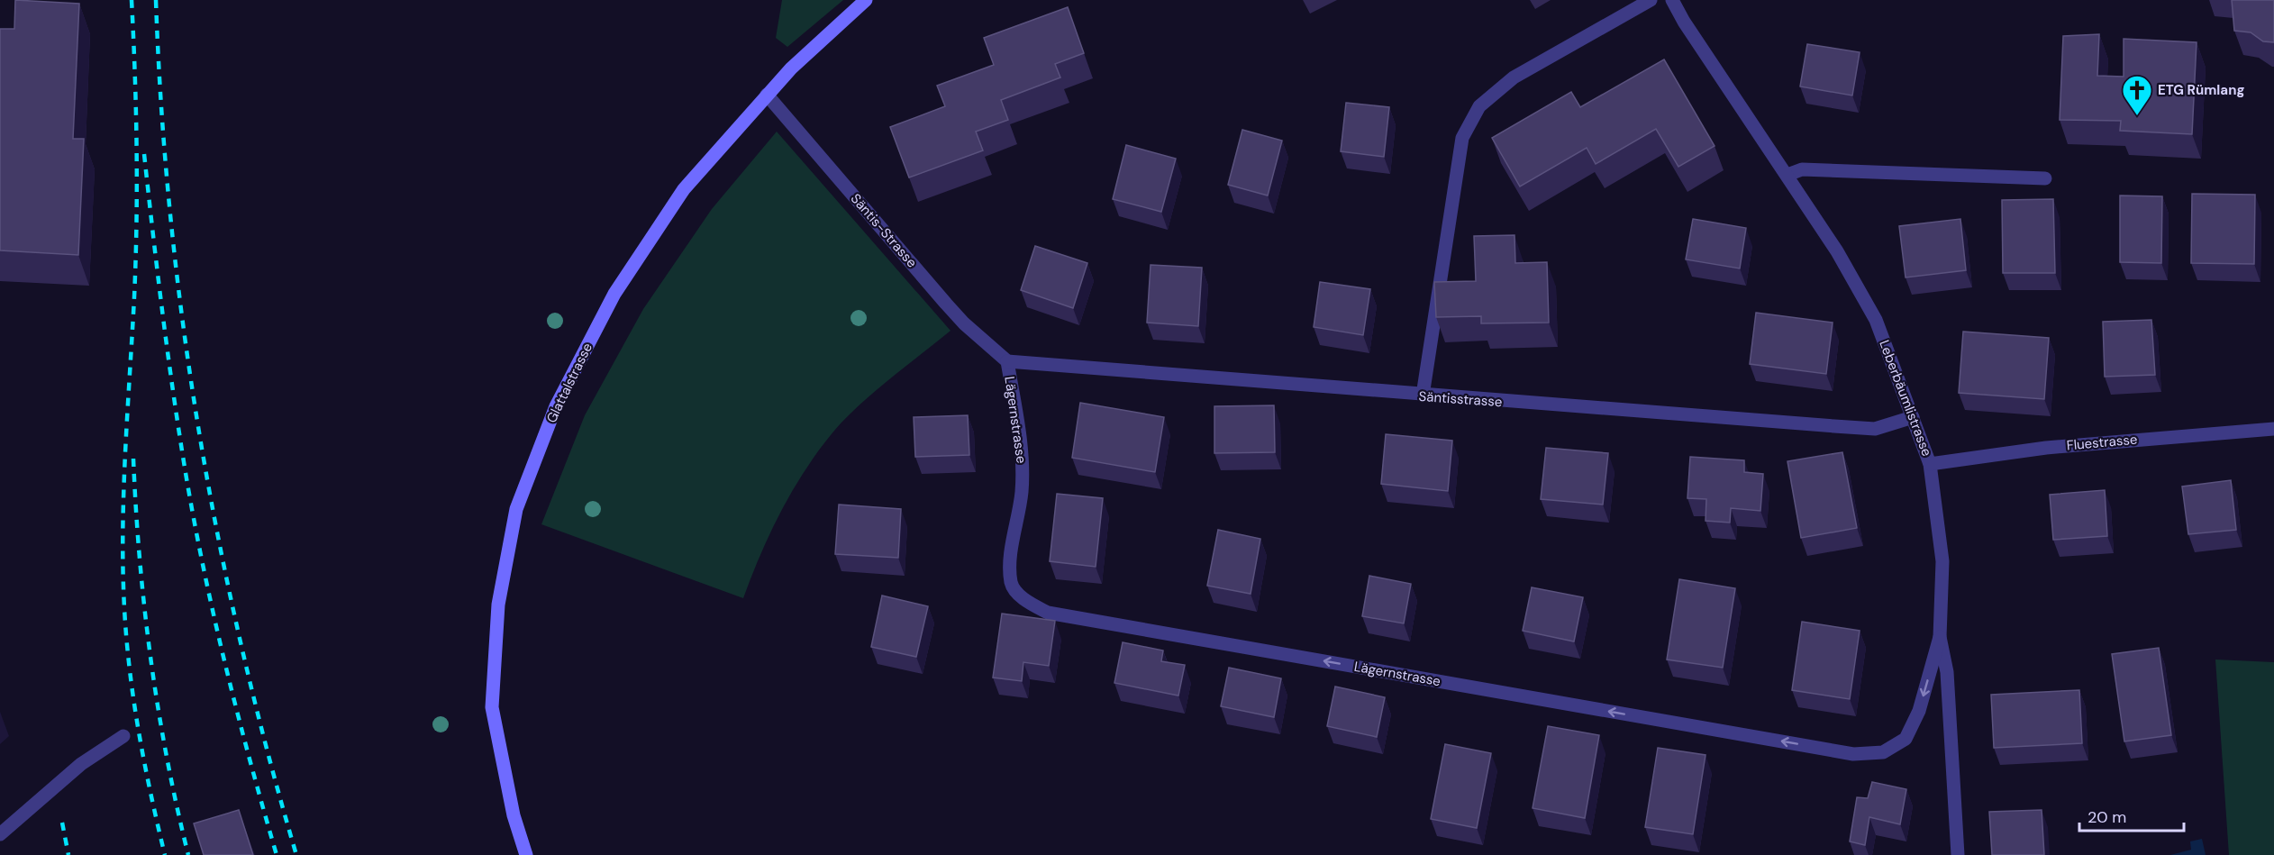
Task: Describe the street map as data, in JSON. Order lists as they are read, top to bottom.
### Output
{
  "streets": {
    "street": [
      "Säntis-Strasse",
      "Glattalstrasse",
      "Leberbäumlistrasse",
      "Säntisstrasse",
      "Lägernstrasse",
      "Fluestrasse"
    ]
  },
  "crossings": [
    ["Säntis-Strasse", "Glattalstrasse"],
    ["Säntis-Strasse", "Säntisstrasse"],
    ["Säntis-Strasse", "Lägernstrasse"],
    ["Leberbäumlistrasse", "Säntisstrasse"],
    ["Leberbäumlistrasse", "Lägernstrasse"],
    ["Leberbäumlistrasse", "Fluestrasse"],
    ["Säntisstrasse", "Lägernstrasse"]
  ],
  "places": {
    "church": ["ETG Rümlang"]
  },
  "scale_bar": "20 m"
}
